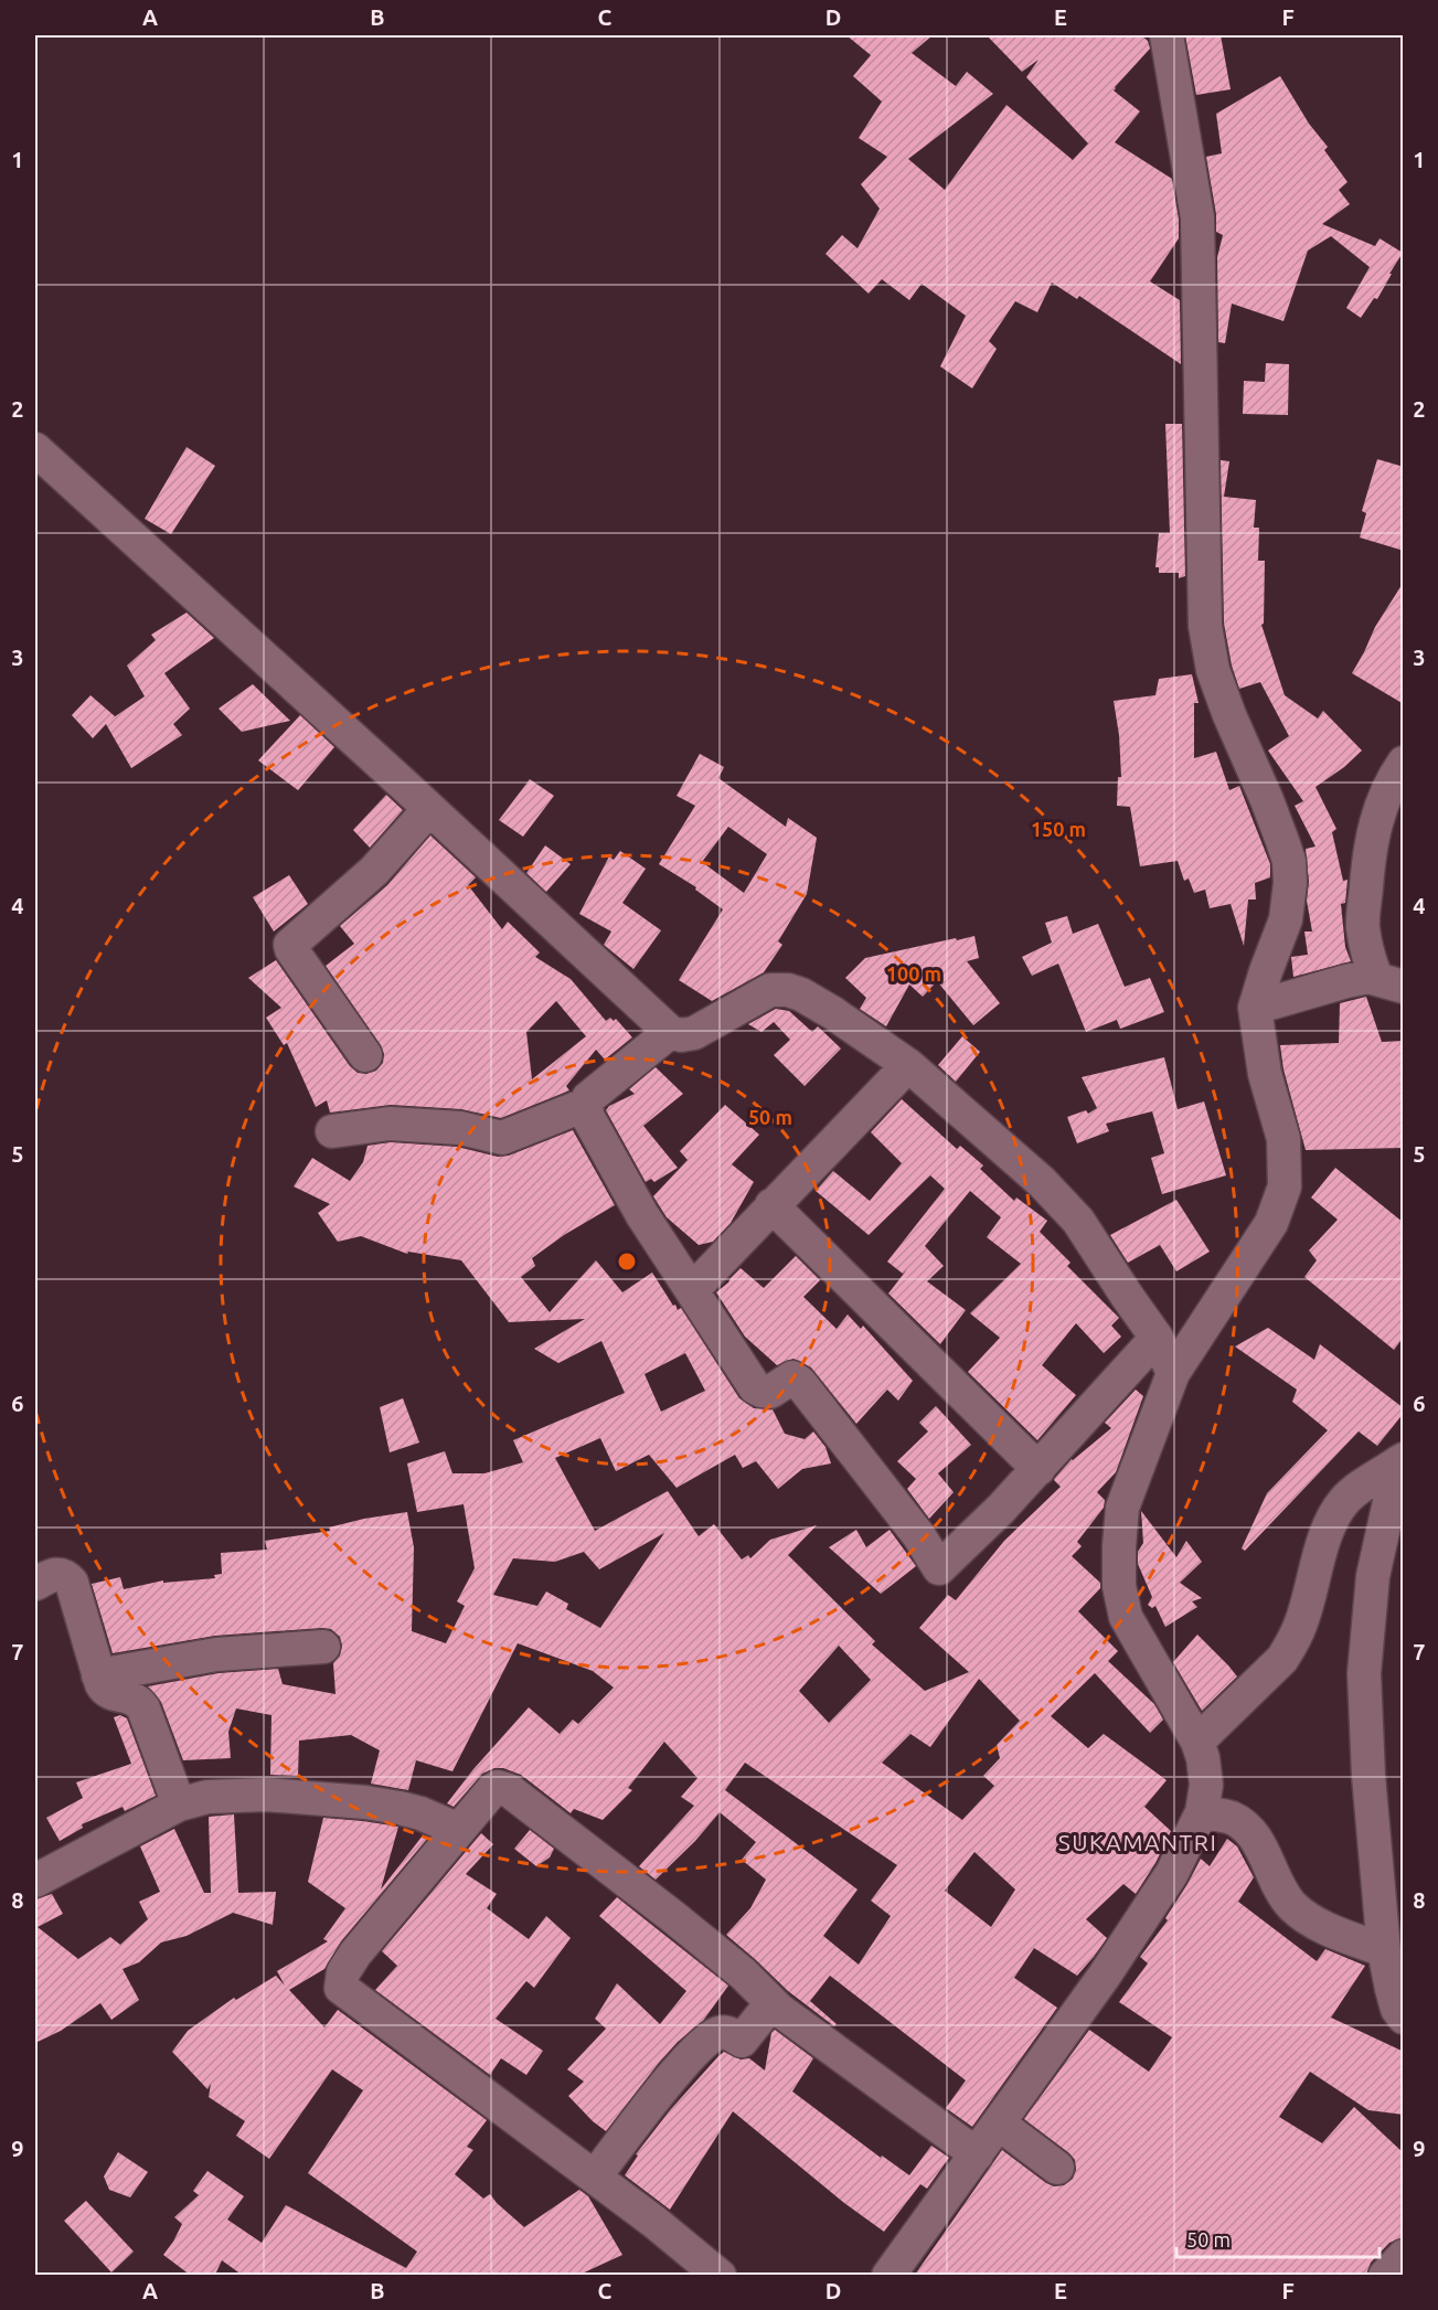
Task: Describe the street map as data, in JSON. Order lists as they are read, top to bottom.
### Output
{
  "districts": ["SUKAMANTRI"],
  "scale_bar": "50 m",
  "grid": {
    "columns": [
      "A",
      "B",
      "C",
      "D",
      "E",
      "F"
    ],
    "rows": [
      "1",
      "2",
      "3",
      "4",
      "5",
      "6",
      "7",
      "8",
      "9"
    ]
  },
  "rings": ["150 m", "100 m", "50 m"]
}
